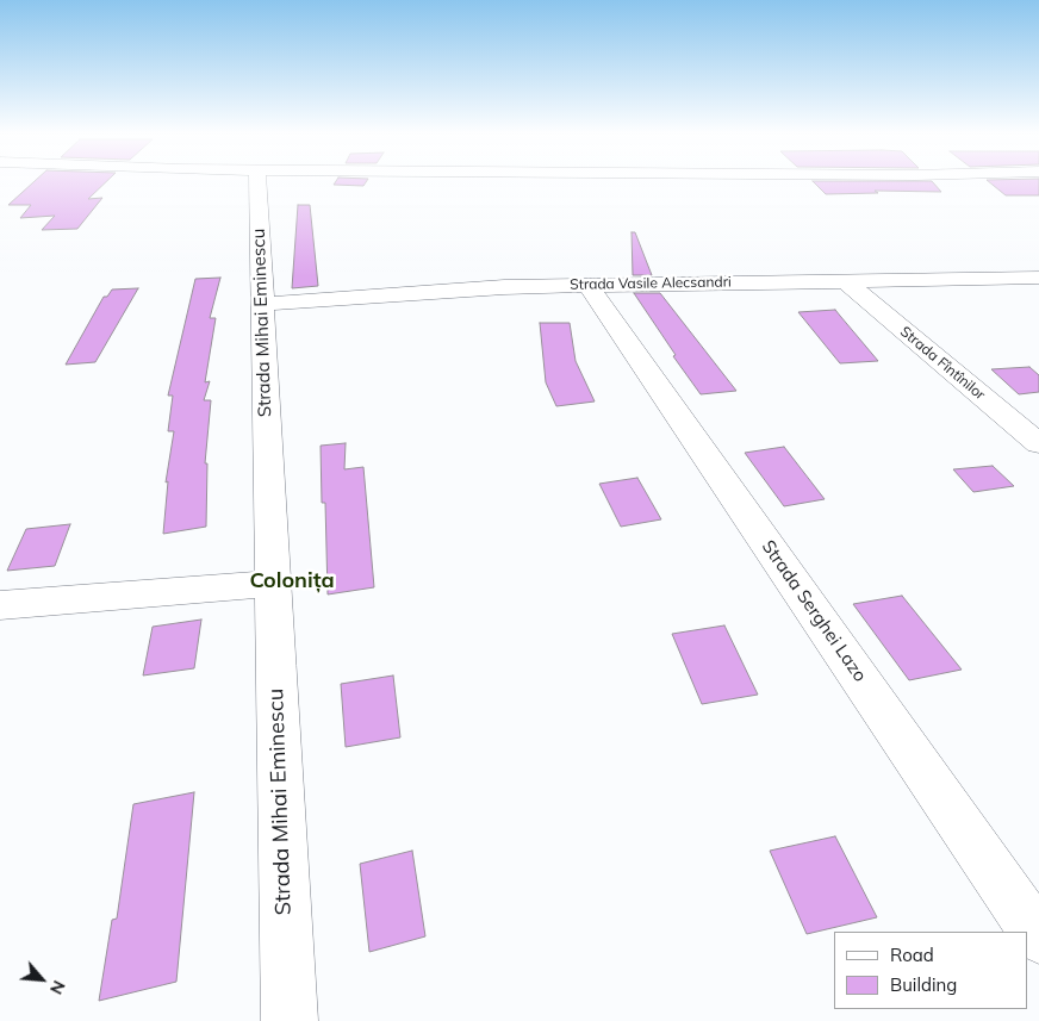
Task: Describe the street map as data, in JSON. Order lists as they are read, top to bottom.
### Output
{
  "streets": {
    "street": [
      "Strada Vasile Alecsandri",
      "Strada Mihai Eminescu",
      "Strada Fîntînilor",
      "Strada Serghei Lazo"
    ]
  },
  "crossings": [
    ["Strada Vasile Alecsandri", "Strada Mihai Eminescu"],
    ["Strada Vasile Alecsandri", "Strada Fîntînilor"],
    ["Strada Vasile Alecsandri", "Strada Serghei Lazo"]
  ],
  "districts": ["Colonița"],
  "legend": ["Road", "Building"],
  "north": "bottom right"
}
